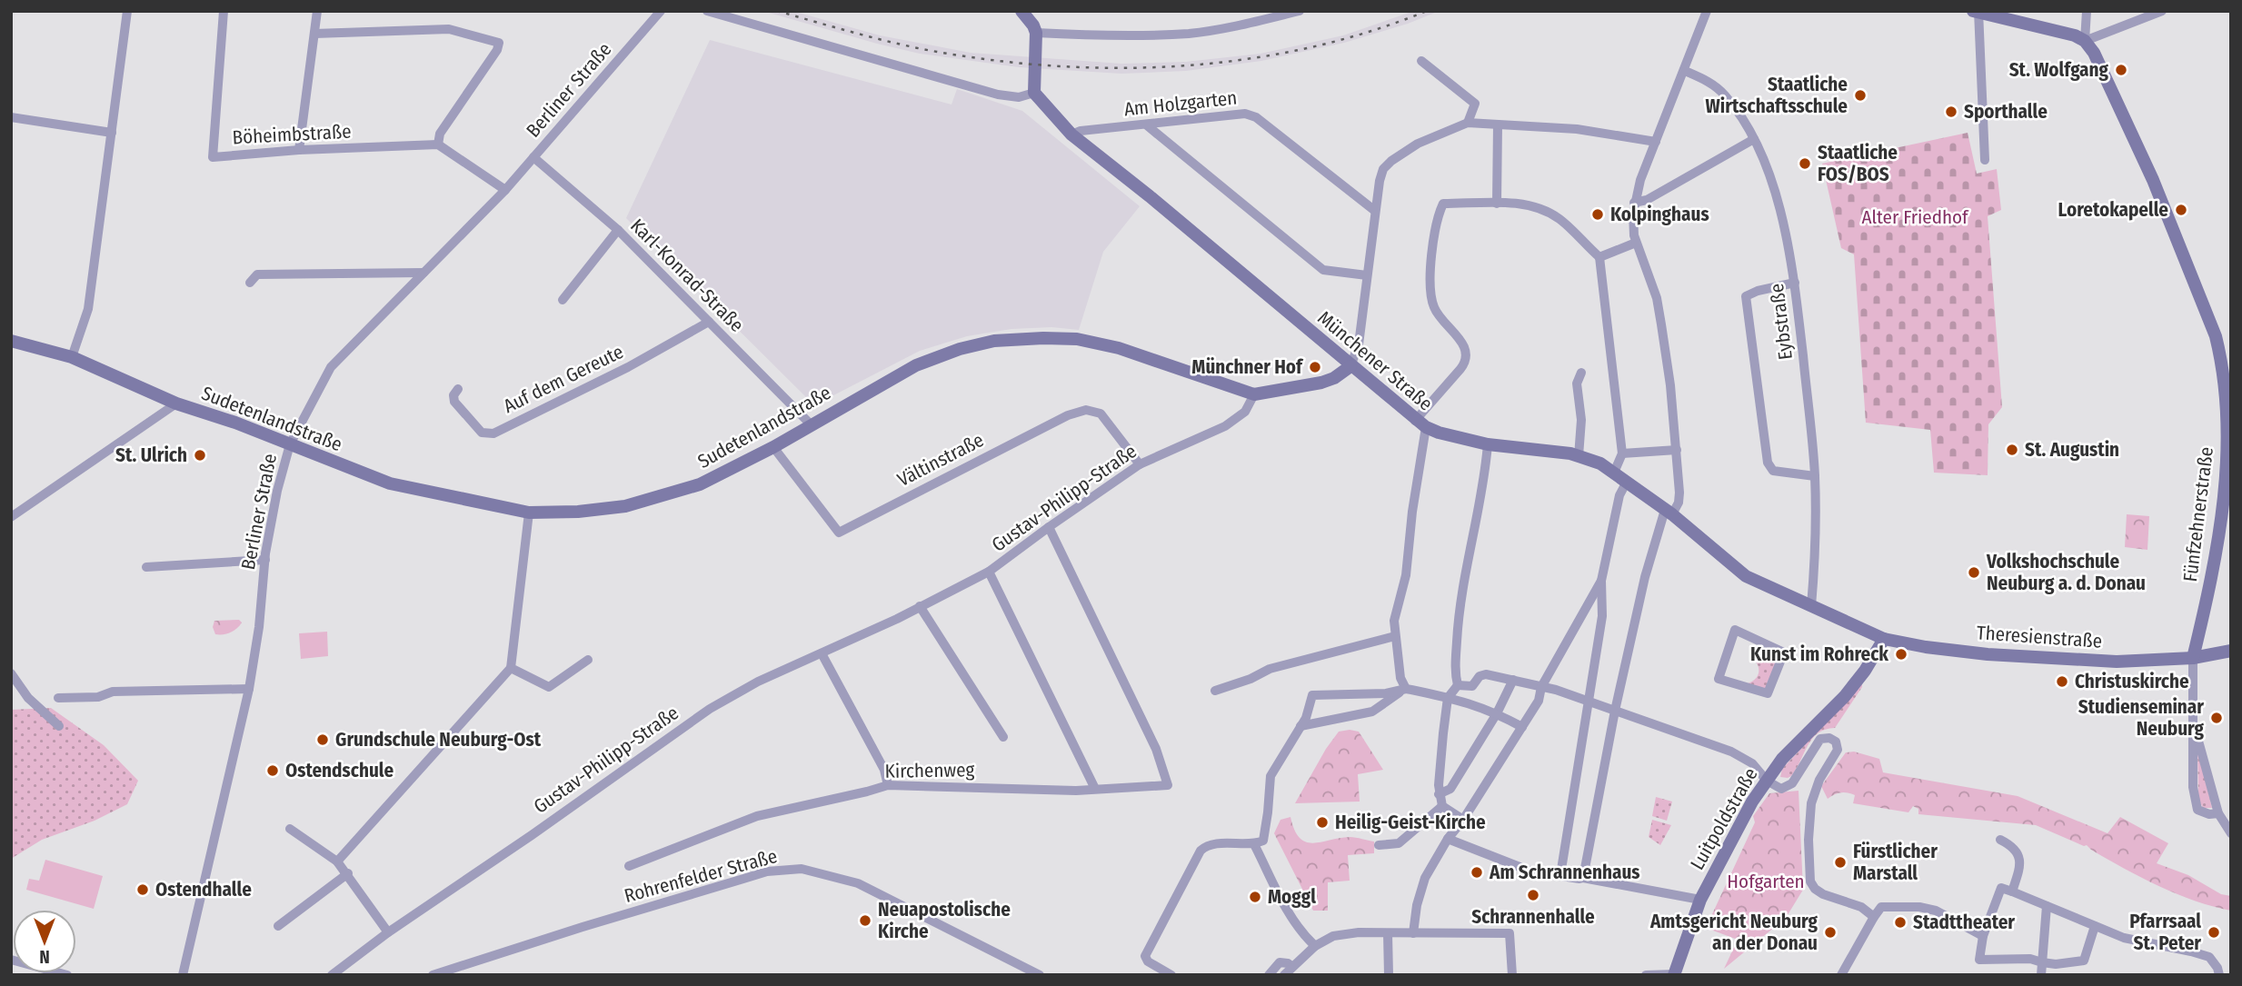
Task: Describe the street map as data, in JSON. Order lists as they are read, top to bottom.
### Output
{
  "streets": {
    "main road": [
      "Münchener Straße",
      "Sudetenlandstraße",
      "Fünfzehnerstraße",
      "Theresienstraße",
      "Luitpoldstraße"
    ],
    "street": [
      "Berliner Straße",
      "Am Holzgarten",
      "Böheimbstraße",
      "Karl-Konrad-Straße",
      "Eybstraße",
      "Auf dem Gereute",
      "Vältinstraße",
      "Gustav-Philipp-Straße",
      "Kirchenweg",
      "Rohrenfelder Straße"
    ]
  },
  "crossings": [
    ["Berliner Straße", "Karl-Konrad-Straße"],
    ["Berliner Straße", "Sudetenlandstraße"],
    ["Am Holzgarten", "Münchener Straße"],
    ["Karl-Konrad-Straße", "Auf dem Gereute"],
    ["Karl-Konrad-Straße", "Sudetenlandstraße"],
    ["Eybstraße", "Münchener Straße"],
    ["Münchener Straße", "Sudetenlandstraße"],
    ["Münchener Straße", "Theresienstraße"],
    ["Münchener Straße", "Luitpoldstraße"],
    ["Sudetenlandstraße", "Vältinstraße"],
    ["Sudetenlandstraße", "Gustav-Philipp-Straße"],
    ["Vältinstraße", "Gustav-Philipp-Straße"],
    ["Gustav-Philipp-Straße", "Kirchenweg"],
    ["Fünfzehnerstraße", "Theresienstraße"],
    ["Theresienstraße", "Luitpoldstraße"]
  ],
  "parks": ["Alter Friedhof", "Hofgarten"],
  "places": [
    "St. Wolfgang",
    "Staatliche Wirtschaftsschule",
    "Sporthalle",
    "Staatliche FOS/BOS",
    "Loretokapelle",
    "Kolpinghaus",
    "Münchner Hof",
    "St. Augustin",
    "St. Ulrich",
    "Volkshochschule Neuburg a. d. Donau",
    "Kunst im Rohreck",
    "Christuskirche",
    "Studienseminar Neuburg",
    "Grundschule Neuburg-Ost",
    "Ostendschule",
    "Heilig-Geist-Kirche",
    "Fürstlicher Marstall",
    "Am Schrannenhaus",
    "Ostendhalle",
    "Schrannenhalle",
    "Moggl",
    "Neuapostolische Kirche",
    "Stadttheater",
    "Amtsgericht Neuburg an der Donau",
    "Pfarrsaal St. Peter"
  ],
  "north": "bottom"
}
